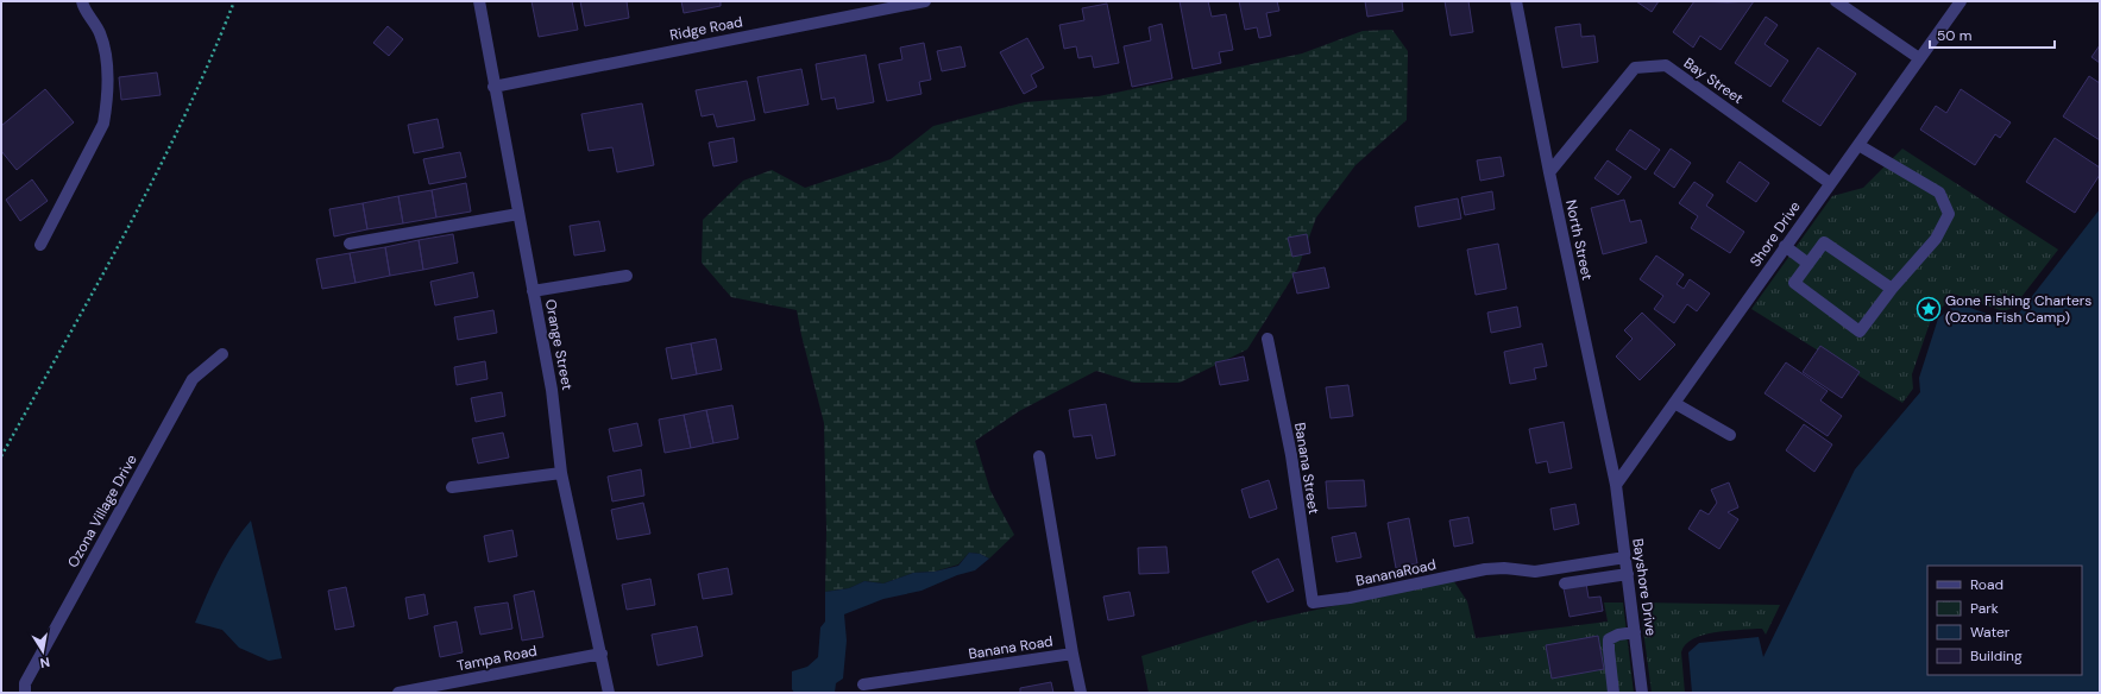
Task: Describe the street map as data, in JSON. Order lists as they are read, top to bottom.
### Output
{
  "streets": {
    "street": [
      "Ridge Road",
      "Bay Street",
      "Shore Drive",
      "North Street",
      "Orange Street",
      "Banana Street",
      "Ozona Village Drive",
      "BananaRoad",
      "Bayshore Drive",
      "Banana Road",
      "Tampa Road"
    ]
  },
  "crossings": [
    ["Ridge Road", "Orange Street"],
    ["Bay Street", "Shore Drive"],
    ["Bay Street", "North Street"],
    ["Shore Drive", "North Street"],
    ["Shore Drive", "Bayshore Drive"],
    ["North Street", "Bayshore Drive"],
    ["Orange Street", "Tampa Road"],
    ["Banana Street", "BananaRoad"],
    ["BananaRoad", "Bayshore Drive"]
  ],
  "places": {
    "place": ["Gone Fishing Charters (Ozona Fish Camp)"]
  },
  "legend": [
    "Road",
    "Park",
    "Water",
    "Building"
  ],
  "scale_bar": "50 m",
  "north": "bottom"
}
